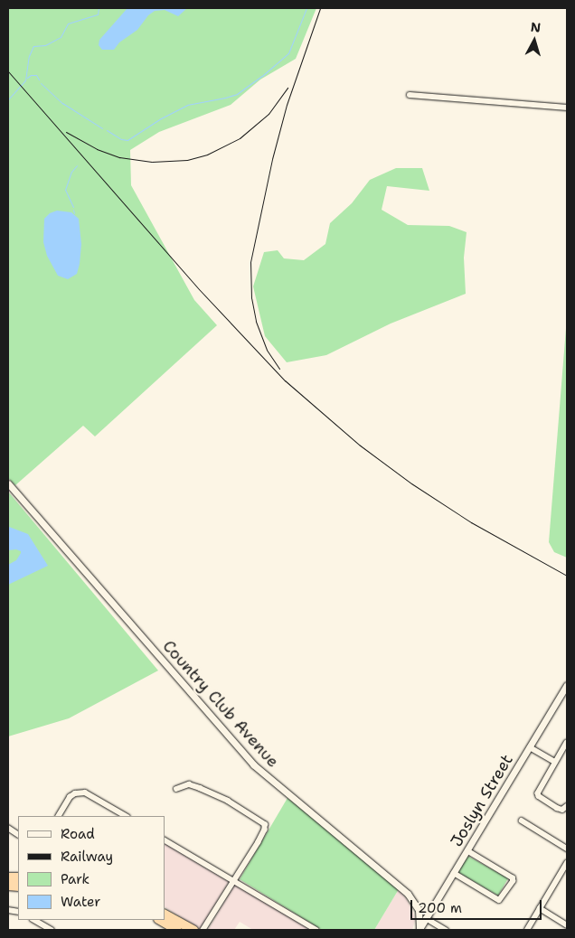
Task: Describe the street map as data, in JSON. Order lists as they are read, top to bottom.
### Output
{
  "streets": {
    "street": ["Country Club Avenue", "Joslyn Street"]
  },
  "crossings": [
    ["Country Club Avenue", "Joslyn Street"]
  ],
  "legend": [
    "Road",
    "Railway",
    "Park",
    "Water"
  ],
  "scale_bar": "200 m",
  "north": "top"
}
